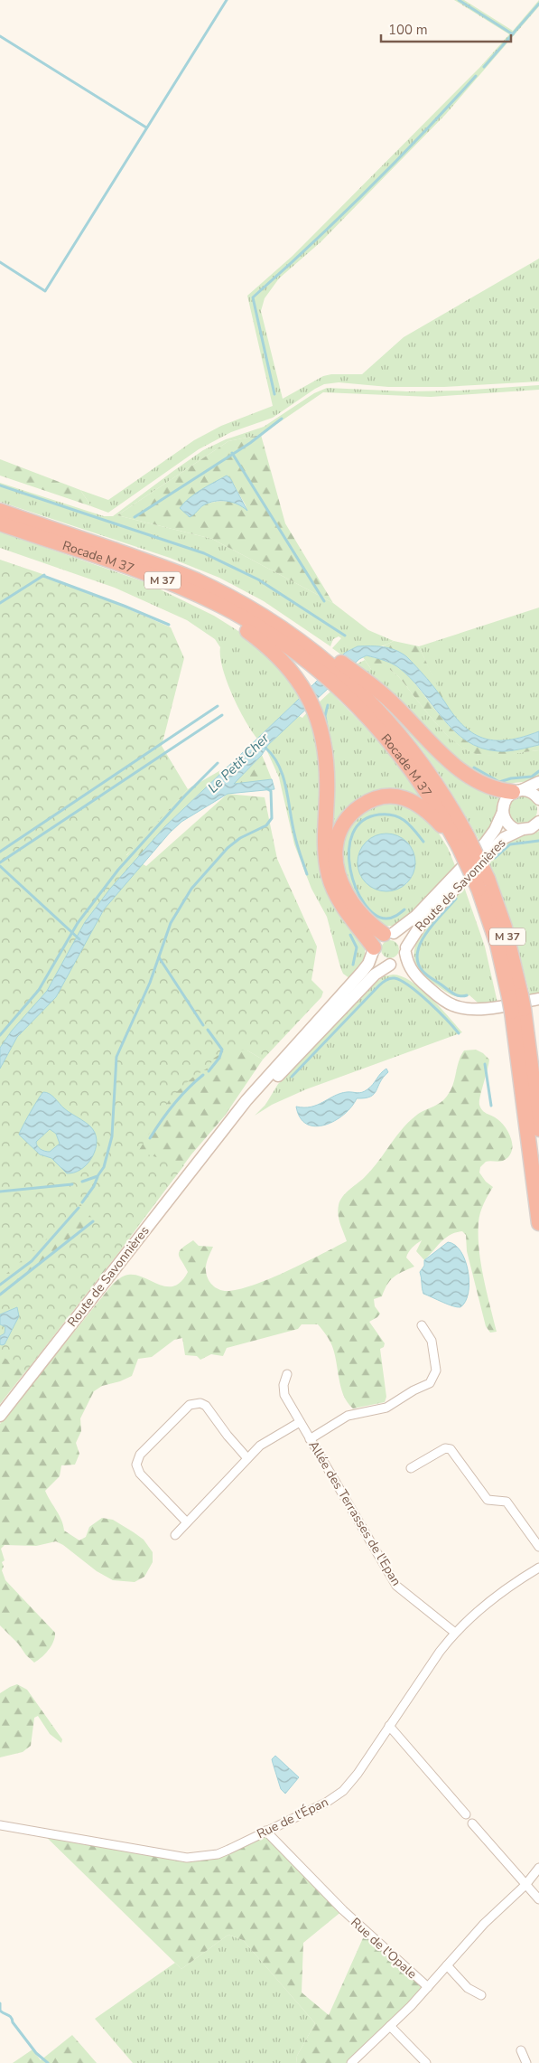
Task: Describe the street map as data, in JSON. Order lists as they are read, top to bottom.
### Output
{
  "streets": {
    "highway": ["Rocade M 37", "M 37"],
    "main road": ["Route de Savonnières"],
    "street": ["Allée des Terrasses de l'Epan", "Rue de l'Épan", "Rue de l'Opale"]
  },
  "crossings": [
    ["Allée des Terrasses de l'Epan", "Rue de l'Épan"],
    ["Rue de l'Épan", "Rue de l'Opale"]
  ],
  "water": ["Le Petit Cher"],
  "scale_bar": "100 m"
}
